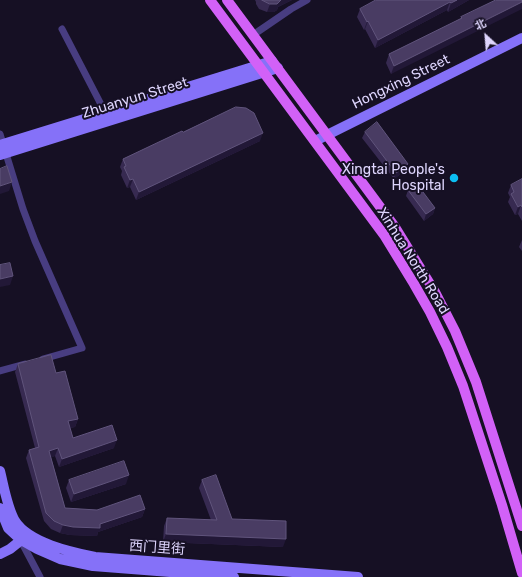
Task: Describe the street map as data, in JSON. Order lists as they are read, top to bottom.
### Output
{
  "streets": {
    "main road": ["Xinhua North Road"],
    "street": ["Hongxing Street", "Zhuanyun Street", "西门里街"]
  },
  "crossings": [
    ["Hongxing Street", "Xinhua North Road"],
    ["Zhuanyun Street", "Xinhua North Road"]
  ],
  "places": ["Xingtai People's Hospital"],
  "north": "top left"
}
